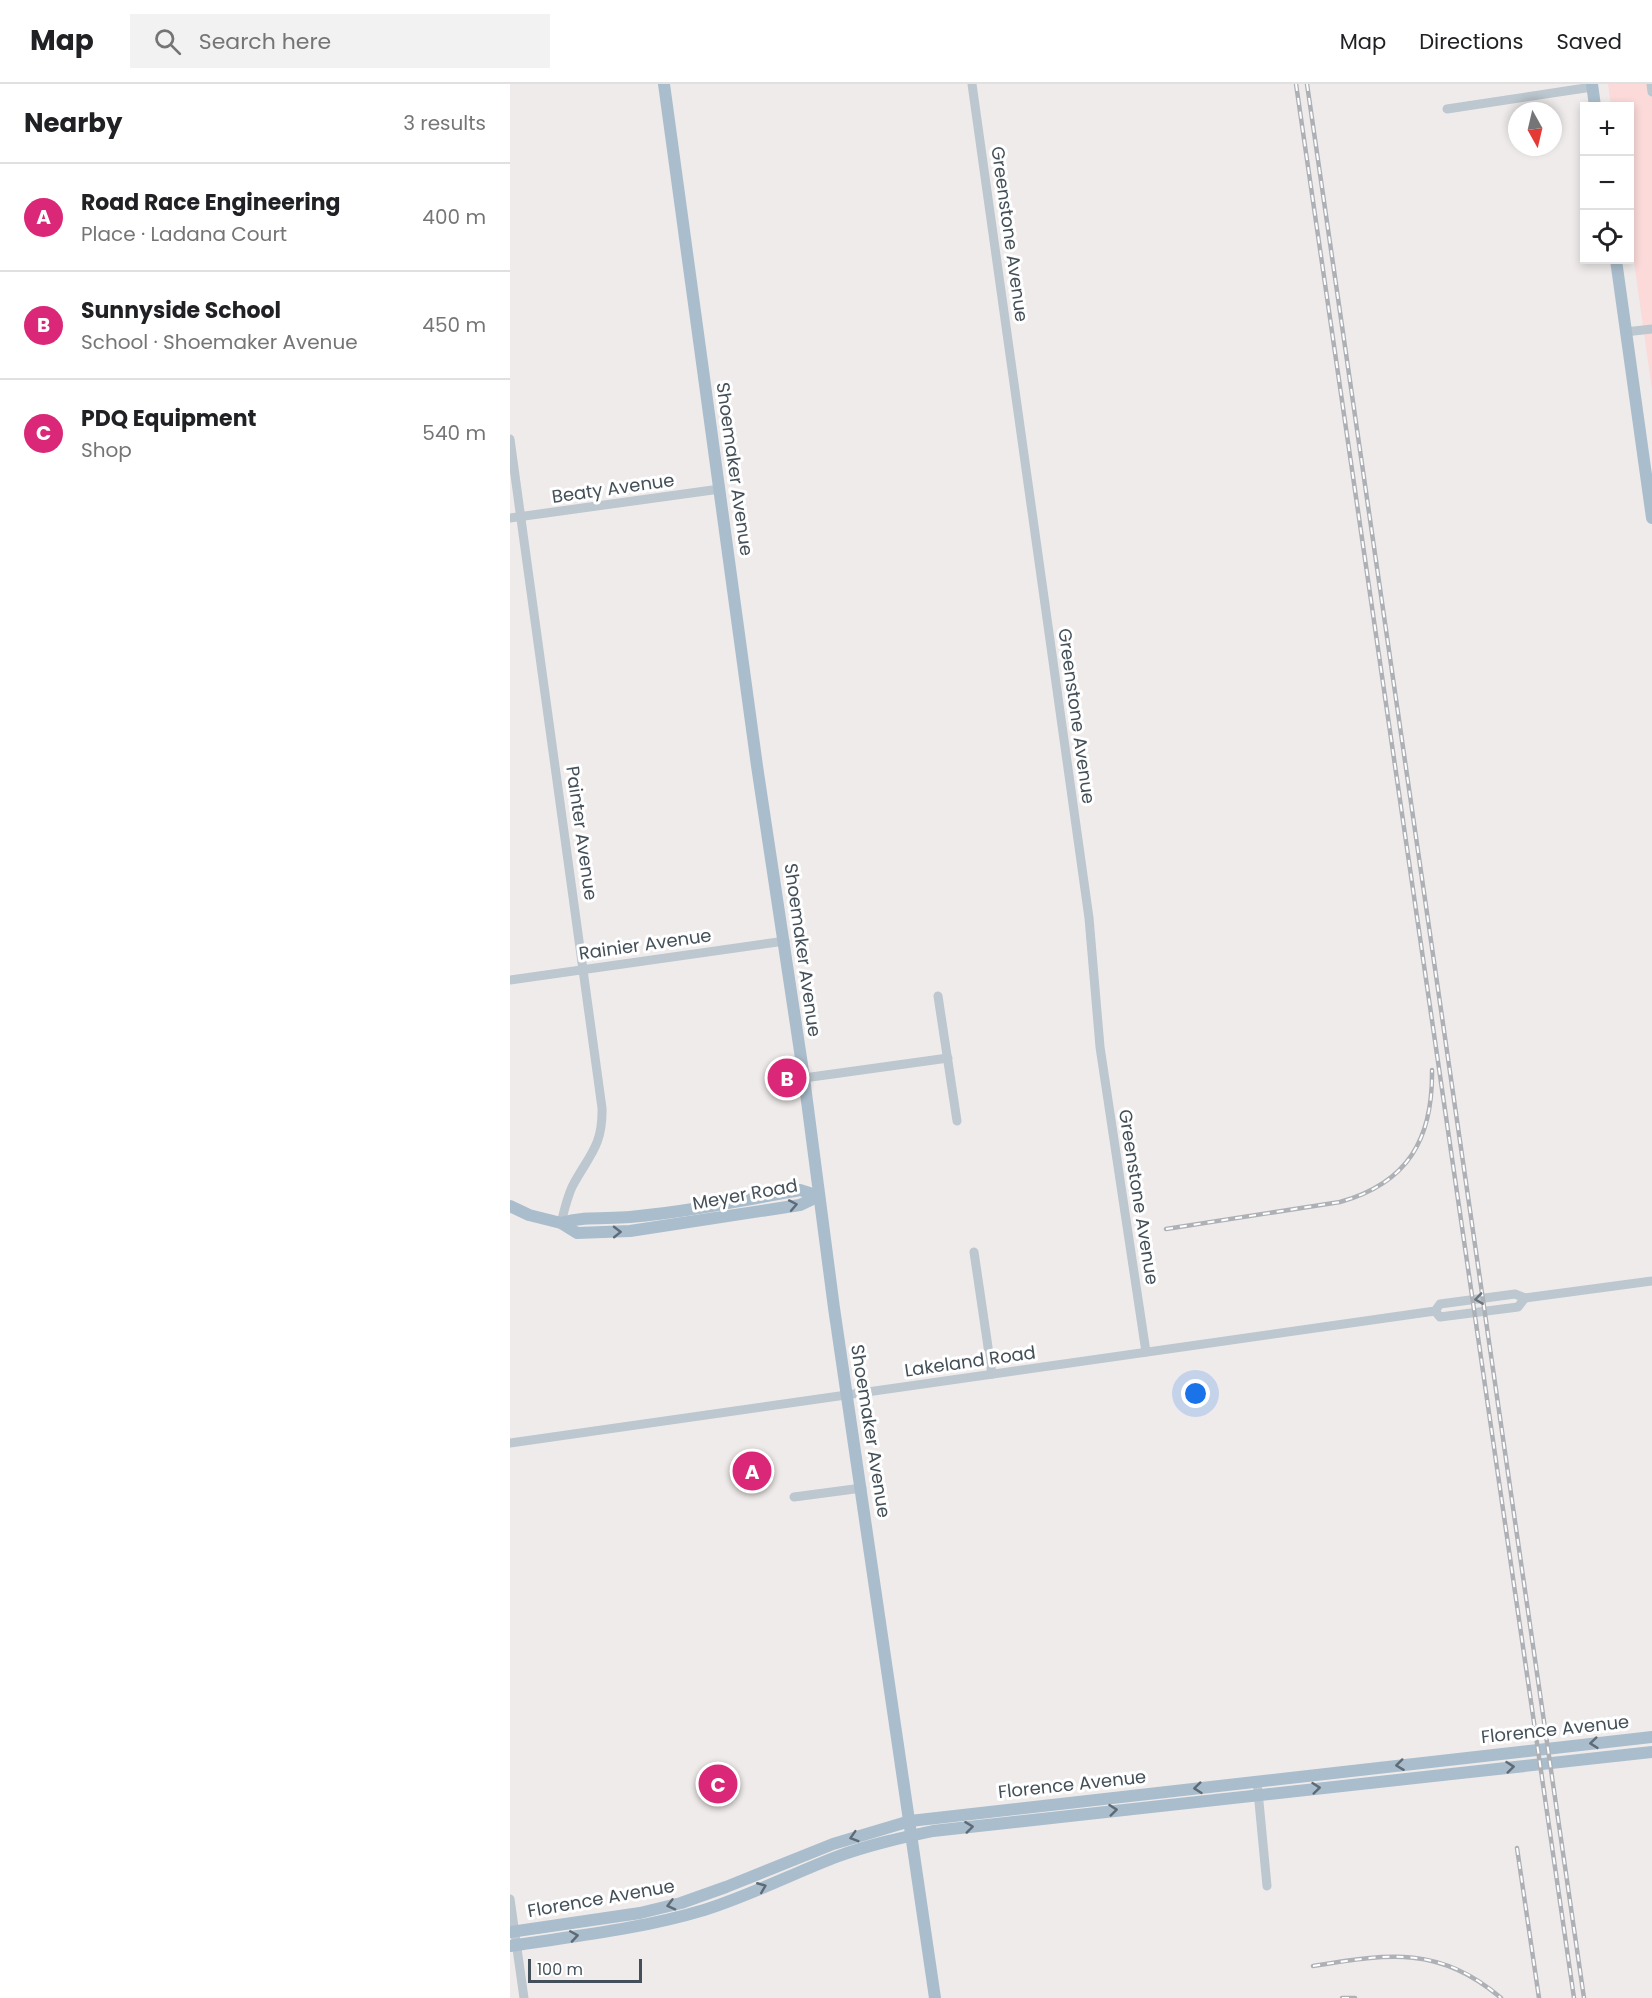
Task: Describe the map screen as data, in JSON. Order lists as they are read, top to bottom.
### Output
{
  "streets": {
    "main road": ["Shoemaker Avenue", "Meyer Road", "Florence Avenue"],
    "street": [
      "Greenstone Avenue",
      "Beaty Avenue",
      "Painter Avenue",
      "Rainier Avenue",
      "Lakeland Road"
    ]
  },
  "crossings": [
    ["Greenstone Avenue", "Lakeland Road"],
    ["Shoemaker Avenue", "Beaty Avenue"],
    ["Shoemaker Avenue", "Rainier Avenue"],
    ["Shoemaker Avenue", "Meyer Road"],
    ["Shoemaker Avenue", "Lakeland Road"],
    ["Shoemaker Avenue", "Florence Avenue"],
    ["Beaty Avenue", "Painter Avenue"],
    ["Painter Avenue", "Rainier Avenue"],
    ["Painter Avenue", "Meyer Road"]
  ],
  "scale_bar": "100 m",
  "north": "bottom",
  "page": {
    "header": "Map",
    "search": "Search here",
    "nav": ["Map", "Directions", "Saved"],
    "heading": ["Nearby", "3 results"],
    "map_buttons": ["+", "−"],
    "list": [
      {
        "mark": "A",
        "name": "Road Race Engineering",
        "note": "Place · Ladana Court",
        "value": "400 m"
      },
      {
        "mark": "B",
        "name": "Sunnyside School",
        "note": "School · Shoemaker Avenue",
        "value": "450 m"
      },
      {
        "mark": "C",
        "name": "PDQ Equipment",
        "note": "Shop",
        "value": "540 m"
      }
    ],
    "pins": ["B", "A", "C"],
    "scale": "100 m"
  }
}
